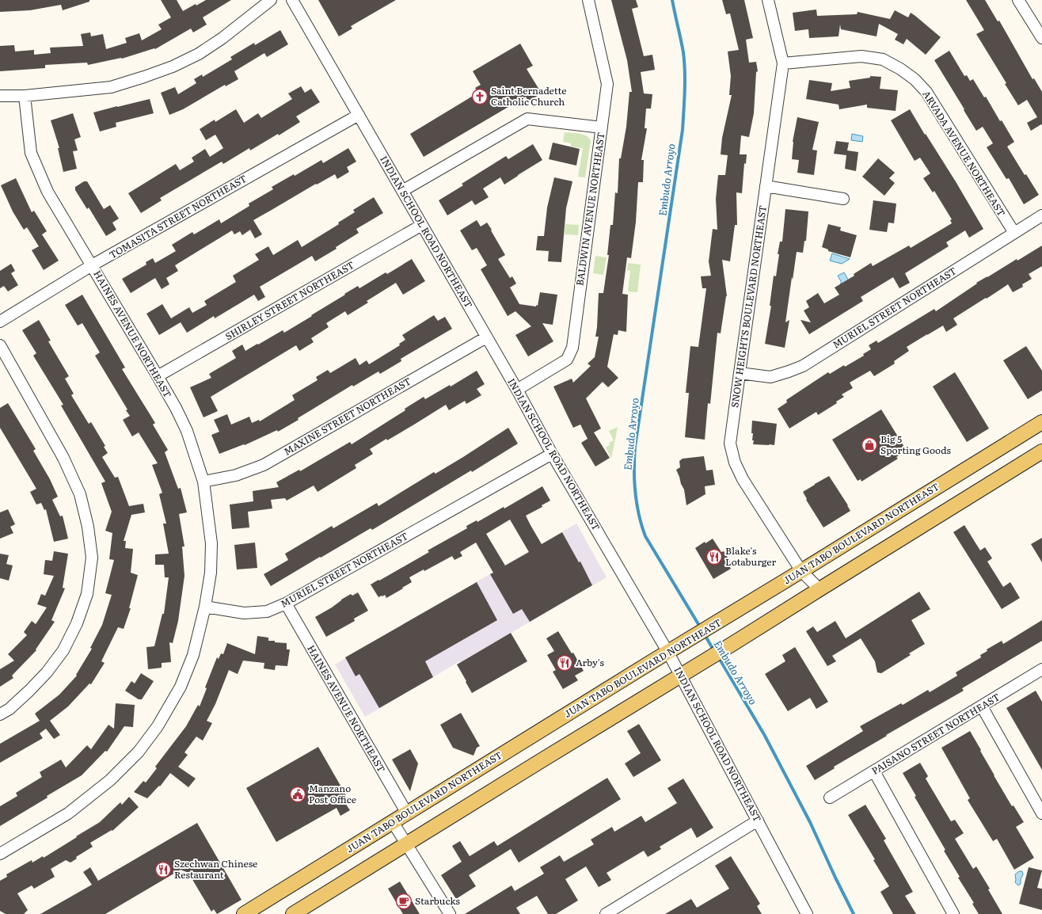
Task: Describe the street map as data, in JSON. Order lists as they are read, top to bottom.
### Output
{
  "streets": {
    "main road": ["JUAN TABO BOULEVARD NORTHEAST"],
    "street": [
      "ARVADA AVENUE NORTHEAST",
      "BALDWIN AVENUE NORTHEAST",
      "TOMASITA STREET NORTHEAST",
      "INDIAN SCHOOL ROAD NORTHEAST",
      "SHIRLEY STREET NORTHEAST",
      "SNOW HEIGHTS BOULEVARD NORTHEAST",
      "MURIEL STREET NORTHEAST",
      "HAINES AVENUE NORTHEAST",
      "MAXINE STREET NORTHEAST",
      "PAISANO STREET NORTHEAST"
    ]
  },
  "crossings": [
    ["ARVADA AVENUE NORTHEAST", "SNOW HEIGHTS BOULEVARD NORTHEAST"],
    ["ARVADA AVENUE NORTHEAST", "MURIEL STREET NORTHEAST"],
    ["BALDWIN AVENUE NORTHEAST", "INDIAN SCHOOL ROAD NORTHEAST"],
    ["TOMASITA STREET NORTHEAST", "INDIAN SCHOOL ROAD NORTHEAST"],
    ["TOMASITA STREET NORTHEAST", "HAINES AVENUE NORTHEAST"],
    ["INDIAN SCHOOL ROAD NORTHEAST", "SHIRLEY STREET NORTHEAST"],
    ["INDIAN SCHOOL ROAD NORTHEAST", "MURIEL STREET NORTHEAST"],
    ["INDIAN SCHOOL ROAD NORTHEAST", "MAXINE STREET NORTHEAST"],
    ["INDIAN SCHOOL ROAD NORTHEAST", "JUAN TABO BOULEVARD NORTHEAST"],
    ["SHIRLEY STREET NORTHEAST", "HAINES AVENUE NORTHEAST"],
    ["SNOW HEIGHTS BOULEVARD NORTHEAST", "MURIEL STREET NORTHEAST"],
    ["SNOW HEIGHTS BOULEVARD NORTHEAST", "JUAN TABO BOULEVARD NORTHEAST"],
    ["MURIEL STREET NORTHEAST", "HAINES AVENUE NORTHEAST"],
    ["HAINES AVENUE NORTHEAST", "MAXINE STREET NORTHEAST"],
    ["HAINES AVENUE NORTHEAST", "JUAN TABO BOULEVARD NORTHEAST"]
  ],
  "water": ["Embudo Arroyo"],
  "places": {
    "church": ["Saint Bernadette Catholic Church"],
    "shop": ["Big 5 Sporting Goods"],
    "restaurant": ["Blake's Lotaburger", "Arby's", "Szechwan Chinese Restaurant"],
    "public building": ["Manzano Post Office"],
    "cafe": ["Starbucks"]
  }
}
